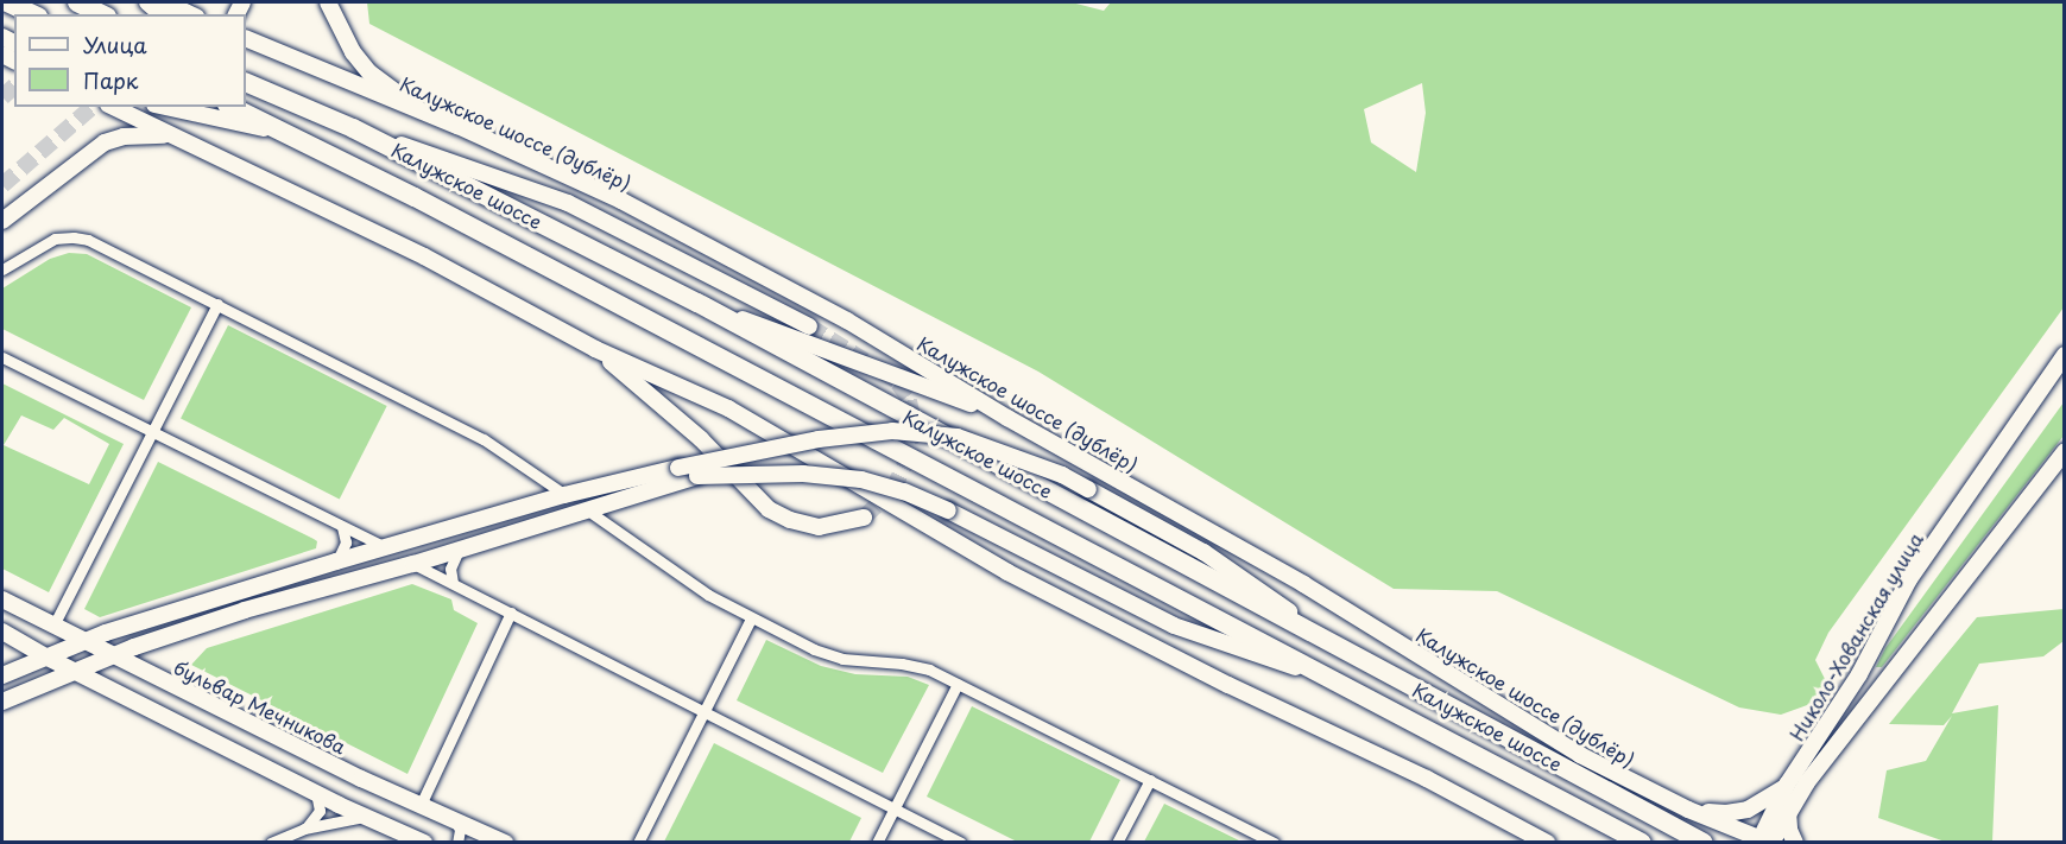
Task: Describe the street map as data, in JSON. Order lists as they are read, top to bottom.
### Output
{
  "streets": {
    "highway": ["Калужское шоссе"],
    "street": ["Калужское шоссе (дублёр)", "Николо-Хованская улица", "бульвар Мечникова"]
  },
  "crossings": [
    ["Калужское шоссе (дублёр)", "Николо-Хованская улица"]
  ],
  "legend": ["Улица", "Парк"]
}
